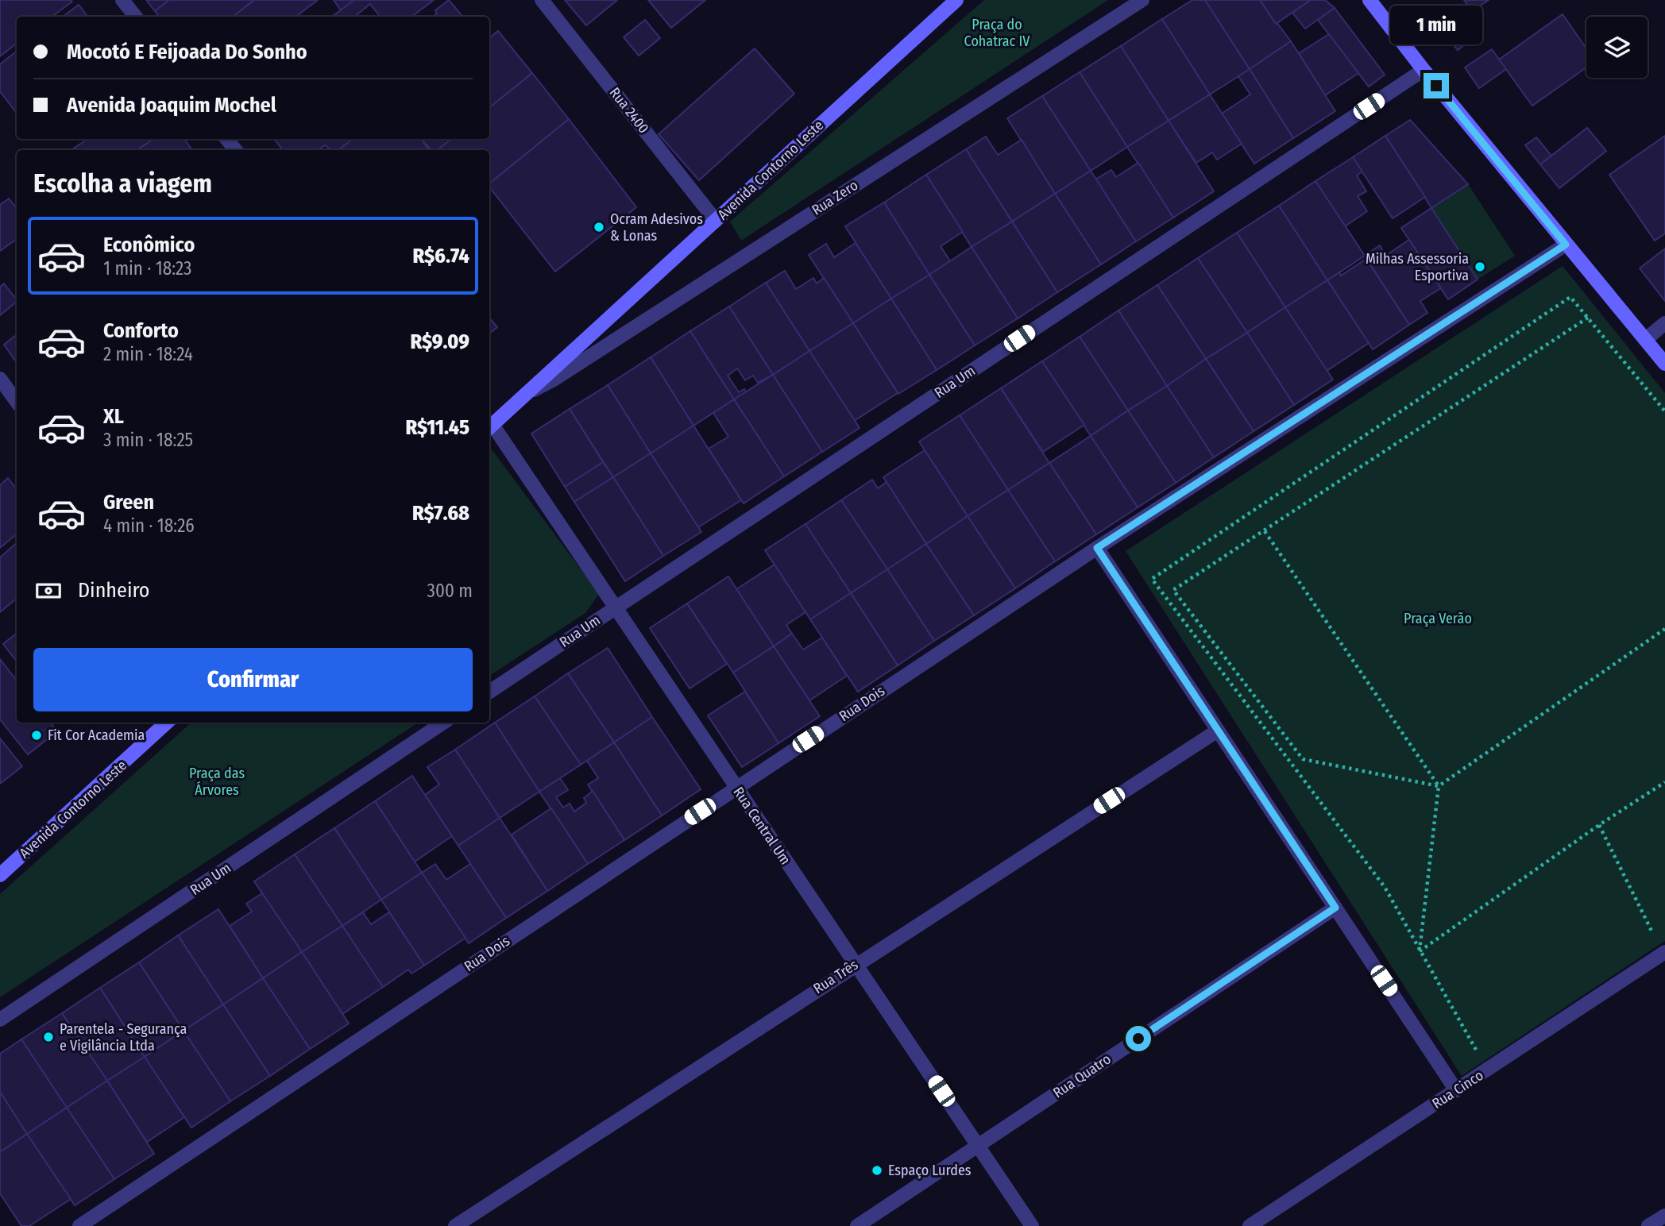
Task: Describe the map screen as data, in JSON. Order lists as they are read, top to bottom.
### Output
{
  "streets": {
    "main road": ["Avenida Contorno Leste"],
    "street": [
      "Rua 2400",
      "Rua Zero",
      "Rua Um",
      "Rua Dois",
      "Rua Central Um",
      "Rua Três",
      "Rua Quatro",
      "Rua Cinco"
    ]
  },
  "crossings": [
    ["Rua 2400", "Avenida Contorno Leste"],
    ["Avenida Contorno Leste", "Rua Zero"],
    ["Avenida Contorno Leste", "Rua Central Um"],
    ["Rua Um", "Rua Central Um"],
    ["Rua Dois", "Rua Central Um"],
    ["Rua Central Um", "Rua Três"],
    ["Rua Central Um", "Rua Quatro"]
  ],
  "parks": ["Praça do Cohatrac IV", "Praça Verão", "Praça das Árvores"],
  "places": [
    "Ocram Adesivos & Lonas",
    "Milhas Assessoria Esportiva",
    "Fit Cor Academia",
    "Parentela - Segurança e Vigilância Ltda",
    "Espaço Lurdes"
  ],
  "page": {
    "bubble": "1 min",
    "banner": ["Mocotó E Feijoada Do Sonho", "Avenida Joaquim Mochel"],
    "heading": "Escolha a viagem",
    "list": [
      {
        "name": "Econômico",
        "note": "1 min · 18:23",
        "value": "R$6.74"
      },
      {
        "name": "Conforto",
        "note": "2 min · 18:24",
        "value": "R$9.09"
      },
      {
        "name": "XL",
        "note": "3 min · 18:25",
        "value": "R$11.45"
      },
      {
        "name": "Green",
        "note": "4 min · 18:26",
        "value": "R$7.68"
      }
    ],
    "pay": ["Dinheiro", "300 m"],
    "buttons": "Confirmar"
  }
}
